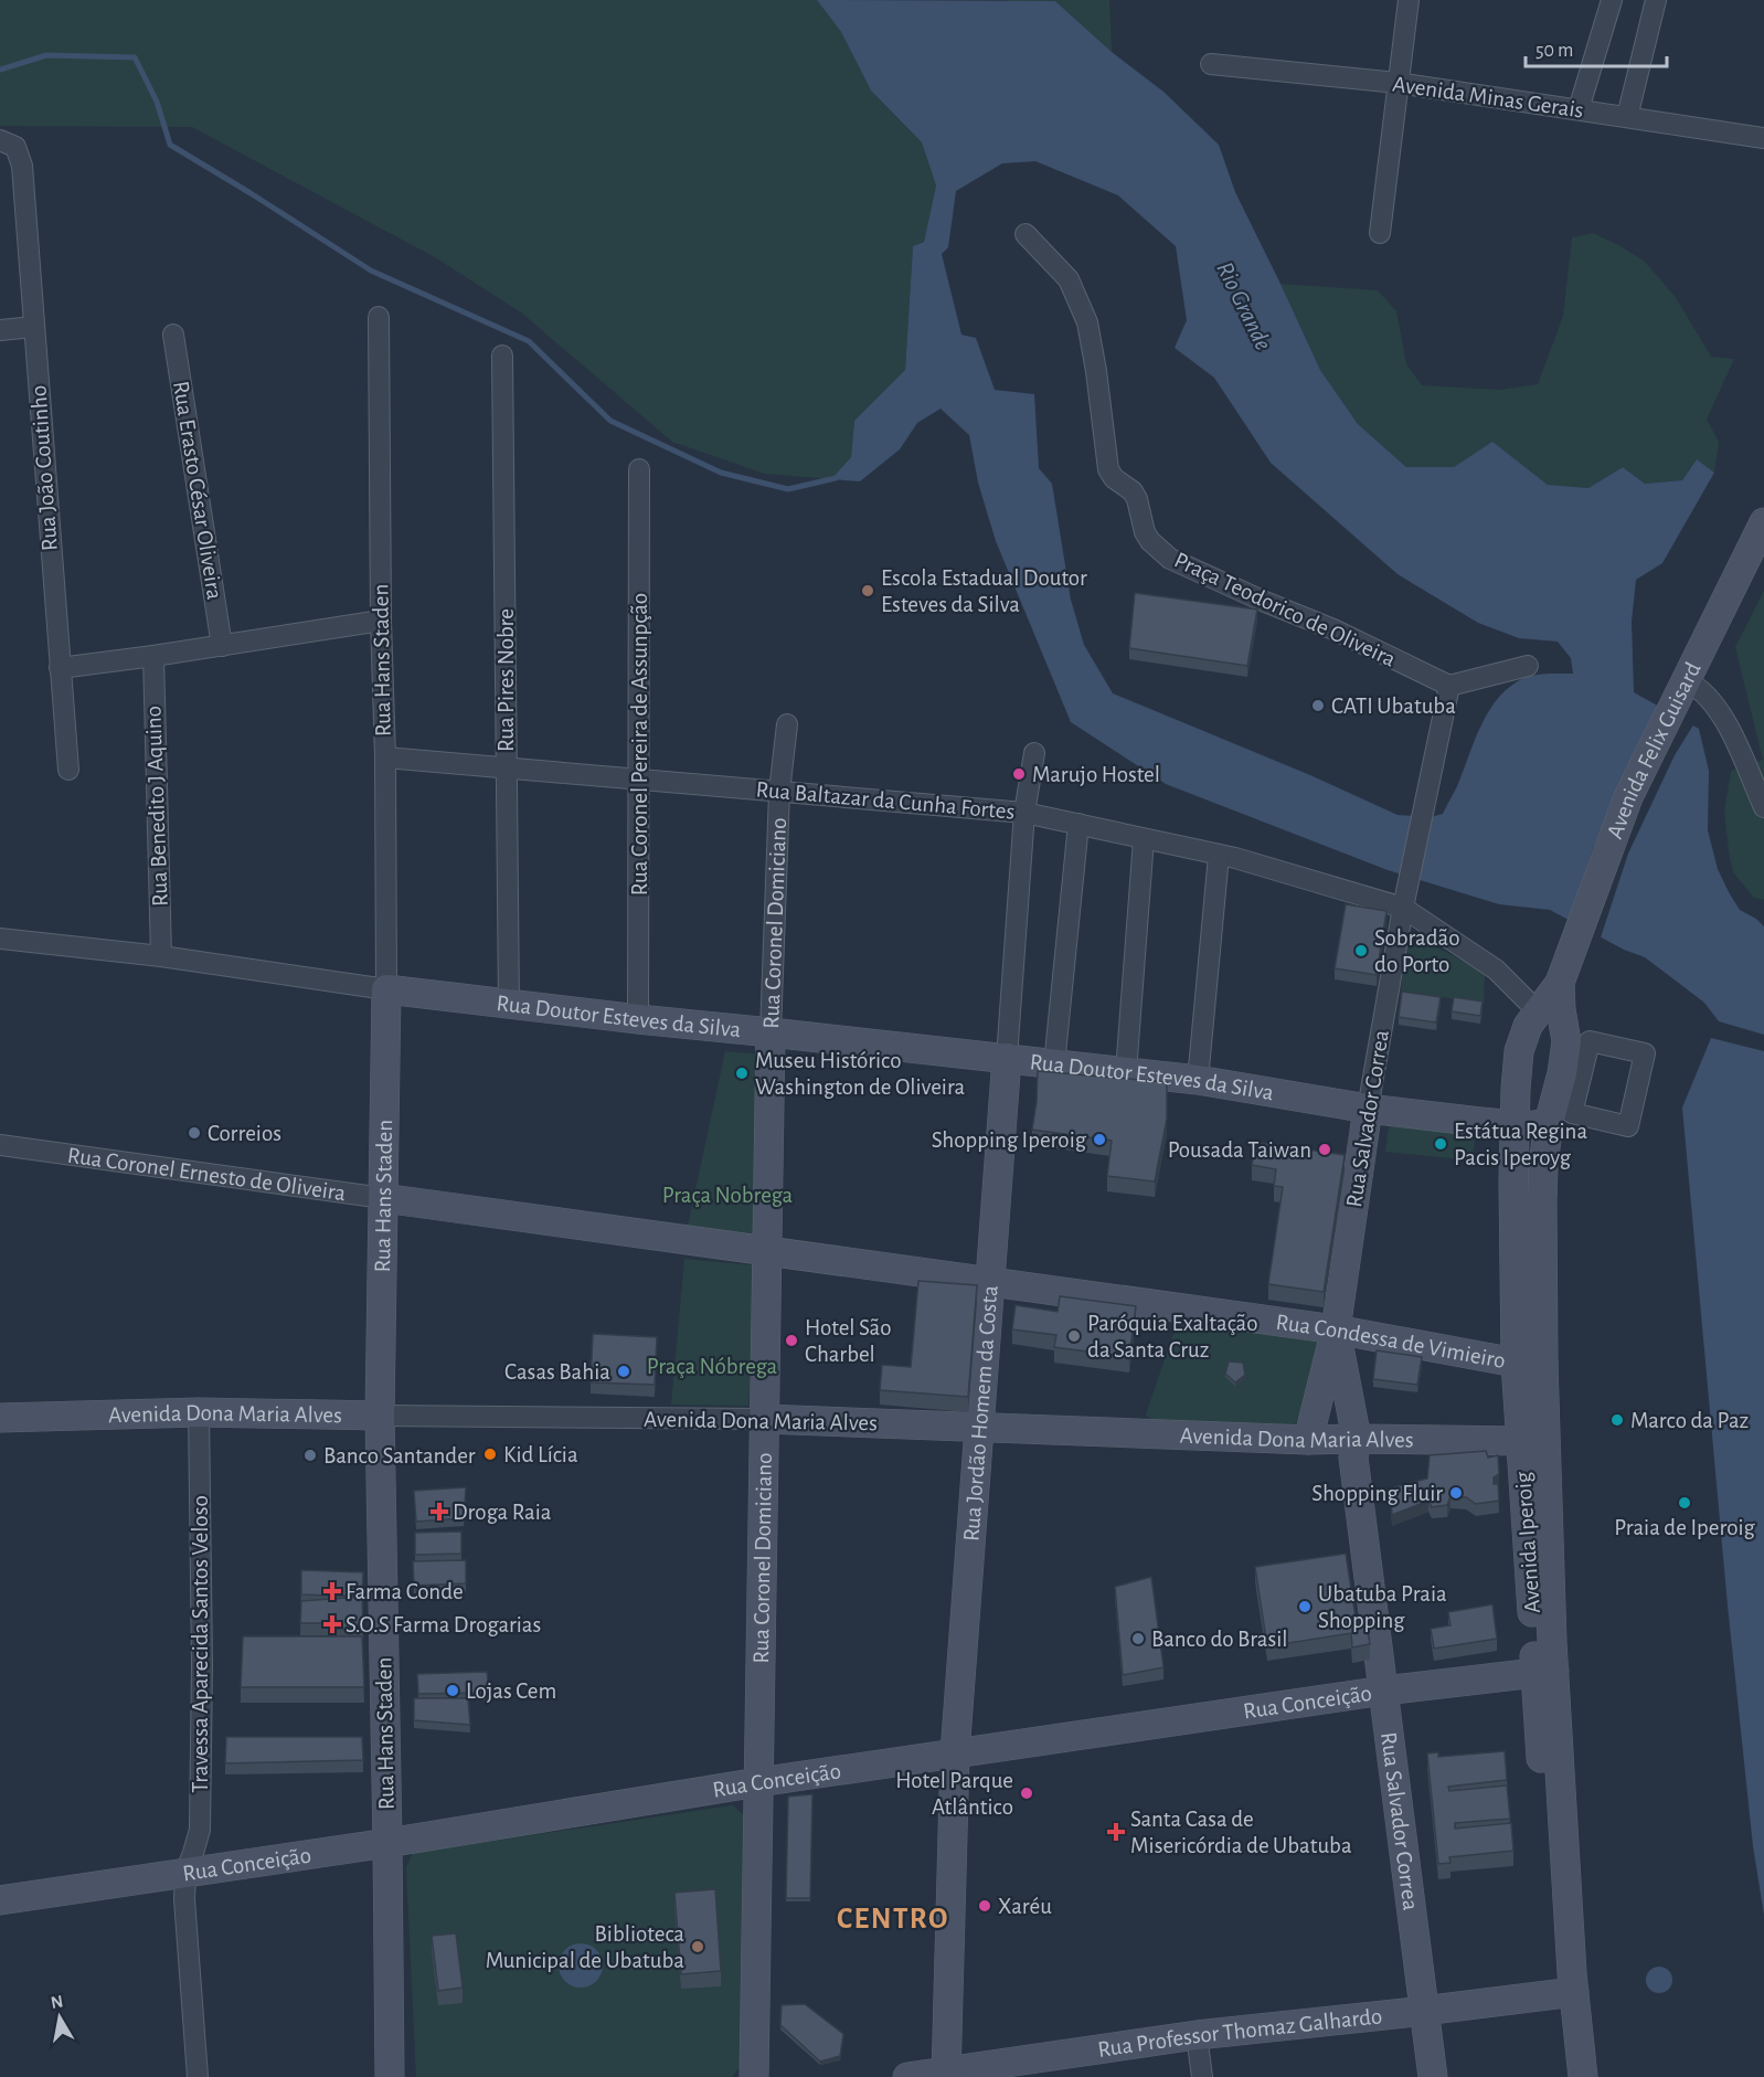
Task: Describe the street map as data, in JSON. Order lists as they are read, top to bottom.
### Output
{
  "streets": {
    "main road": [
      "Rua Hans Staden",
      "Avenida Felix Guisard",
      "Rua Coronel Domiciano",
      "Rua Doutor Esteves da Silva",
      "Rua Salvador Correa",
      "Rua Coronel Ernesto de Oliveira",
      "Rua Condessa de Vimieiro",
      "Rua Jordão Homem da Costa",
      "Avenida Dona Maria Alves",
      "Avenida Iperoig",
      "Rua Conceição",
      "Rua Professor Thomaz Galhardo"
    ],
    "street": [
      "Avenida Minas Gerais",
      "Rua João Coutinho",
      "Rua Erasto César Oliveira",
      "Praça Teodorico de Oliveira",
      "Rua Pires Nobre",
      "Rua Coronel Pereira de Assunpção",
      "Rua Baltazar da Cunha Fortes",
      "Rua Benedito J Aquino",
      "Travessa Aparecida Santos Veloso"
    ]
  },
  "crossings": [
    ["Praça Teodorico de Oliveira", "Rua Salvador Correa"],
    ["Rua Hans Staden", "Rua Baltazar da Cunha Fortes"],
    ["Rua Hans Staden", "Rua Doutor Esteves da Silva"],
    ["Rua Hans Staden", "Rua Coronel Ernesto de Oliveira"],
    ["Rua Hans Staden", "Avenida Dona Maria Alves"],
    ["Rua Hans Staden", "Rua Conceição"],
    ["Rua Pires Nobre", "Rua Baltazar da Cunha Fortes"],
    ["Rua Pires Nobre", "Rua Doutor Esteves da Silva"],
    ["Rua Coronel Pereira de Assunpção", "Rua Baltazar da Cunha Fortes"],
    ["Rua Coronel Pereira de Assunpção", "Rua Doutor Esteves da Silva"],
    ["Avenida Felix Guisard", "Rua Baltazar da Cunha Fortes"],
    ["Avenida Felix Guisard", "Avenida Iperoig"],
    ["Rua Baltazar da Cunha Fortes", "Rua Coronel Domiciano"],
    ["Rua Baltazar da Cunha Fortes", "Rua Salvador Correa"],
    ["Rua Baltazar da Cunha Fortes", "Rua Jordão Homem da Costa"],
    ["Rua Baltazar da Cunha Fortes", "Avenida Iperoig"],
    ["Rua Benedito J Aquino", "Rua Doutor Esteves da Silva"],
    ["Rua Coronel Domiciano", "Rua Doutor Esteves da Silva"],
    ["Rua Coronel Domiciano", "Rua Coronel Ernesto de Oliveira"],
    ["Rua Coronel Domiciano", "Rua Condessa de Vimieiro"],
    ["Rua Coronel Domiciano", "Avenida Dona Maria Alves"],
    ["Rua Coronel Domiciano", "Rua Conceição"],
    ["Rua Doutor Esteves da Silva", "Rua Salvador Correa"],
    ["Rua Doutor Esteves da Silva", "Rua Jordão Homem da Costa"],
    ["Rua Doutor Esteves da Silva", "Avenida Iperoig"],
    ["Rua Salvador Correa", "Rua Condessa de Vimieiro"],
    ["Rua Salvador Correa", "Avenida Dona Maria Alves"],
    ["Rua Salvador Correa", "Rua Conceição"],
    ["Rua Salvador Correa", "Rua Professor Thomaz Galhardo"],
    ["Rua Coronel Ernesto de Oliveira", "Rua Condessa de Vimieiro"],
    ["Rua Condessa de Vimieiro", "Rua Jordão Homem da Costa"],
    ["Rua Condessa de Vimieiro", "Avenida Iperoig"],
    ["Rua Jordão Homem da Costa", "Avenida Dona Maria Alves"],
    ["Rua Jordão Homem da Costa", "Rua Conceição"],
    ["Rua Jordão Homem da Costa", "Rua Professor Thomaz Galhardo"],
    ["Avenida Dona Maria Alves", "Avenida Iperoig"],
    ["Avenida Dona Maria Alves", "Travessa Aparecida Santos Veloso"],
    ["Avenida Iperoig", "Rua Conceição"],
    ["Avenida Iperoig", "Rua Professor Thomaz Galhardo"],
    ["Travessa Aparecida Santos Veloso", "Rua Conceição"]
  ],
  "districts": ["CENTRO"],
  "water": ["Rio Grande"],
  "parks": ["Praça Nobrega", "Praça Nóbrega"],
  "places": {
    "other": [
      "Escola Estadual Doutor Esteves da Silva",
      "CATI Ubatuba",
      "Marujo Hostel",
      "Sobradão do Porto",
      "Museu Histórico Washington de Oliveira",
      "Correios",
      "Shopping Iperoig",
      "Estátua Regina Pacis Iperoyg",
      "Pousada Taiwan",
      "Paróquia Exaltação da Santa Cruz",
      "Hotel São Charbel",
      "Casas Bahia",
      "Marco da Paz",
      "Kid Lícia",
      "Banco Santander",
      "Shopping Fluir",
      "Praia de Iperoig",
      "Ubatuba Praia Shopping",
      "Banco do Brasil",
      "Lojas Cem",
      "Hotel Parque Atlântico",
      "Xaréu",
      "Biblioteca Municipal de Ubatuba"
    ],
    "health": [
      "Droga Raia",
      "Farma Conde",
      "S.O.S Farma Drogarias",
      "Santa Casa de Misericórdia de Ubatuba"
    ]
  },
  "scale_bar": "50 m",
  "north": "top"
}
